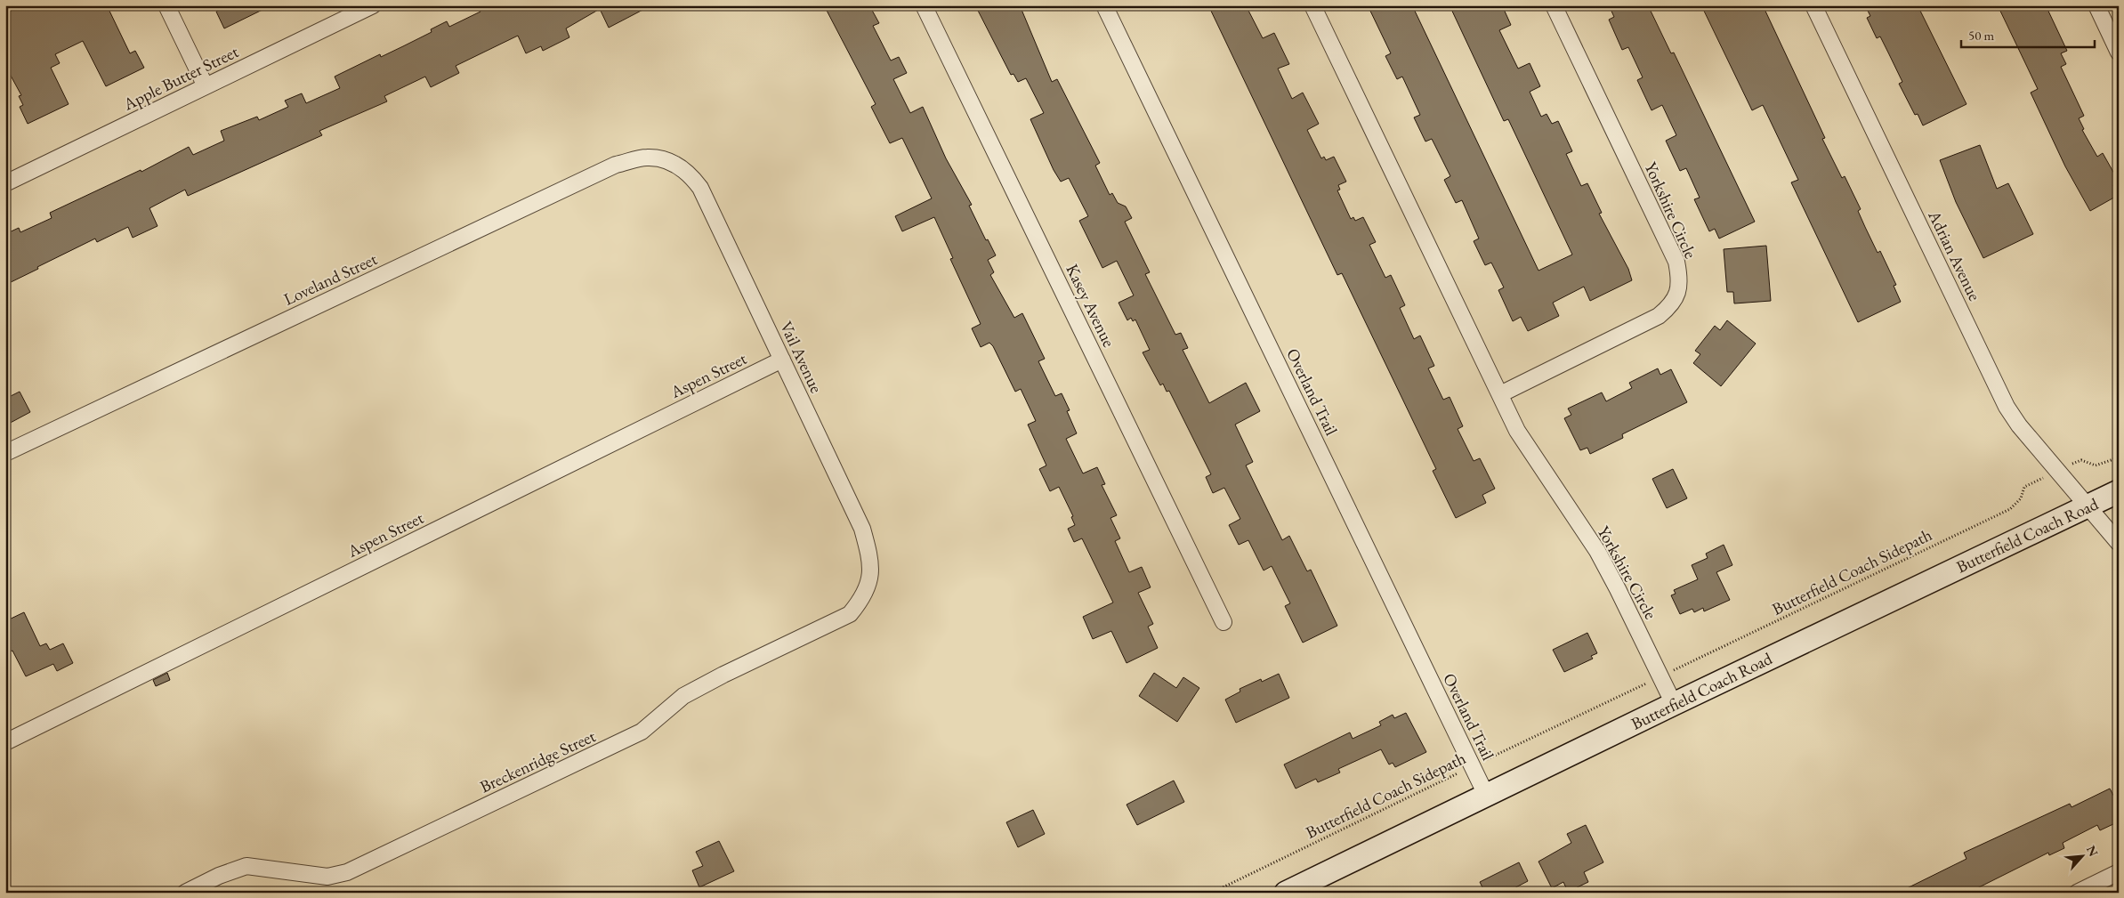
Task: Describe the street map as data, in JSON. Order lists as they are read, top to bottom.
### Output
{
  "streets": {
    "main road": ["Butterfield Coach Road"],
    "street": [
      "Apple Butter Street",
      "Yorkshire Circle",
      "Adrian Avenue",
      "Loveland Street",
      "Kasey Avenue",
      "Vail Avenue",
      "Aspen Street",
      "Overland Trail",
      "Breckenridge Street"
    ],
    "path": ["Butterfield Coach Sidepath"]
  },
  "crossings": [
    ["Yorkshire Circle", "Butterfield Coach Road"],
    ["Adrian Avenue", "Butterfield Coach Road"],
    ["Loveland Street", "Vail Avenue"],
    ["Vail Avenue", "Aspen Street"],
    ["Vail Avenue", "Breckenridge Street"],
    ["Overland Trail", "Butterfield Coach Road"]
  ],
  "scale_bar": "50 m",
  "north": "top right"
}
